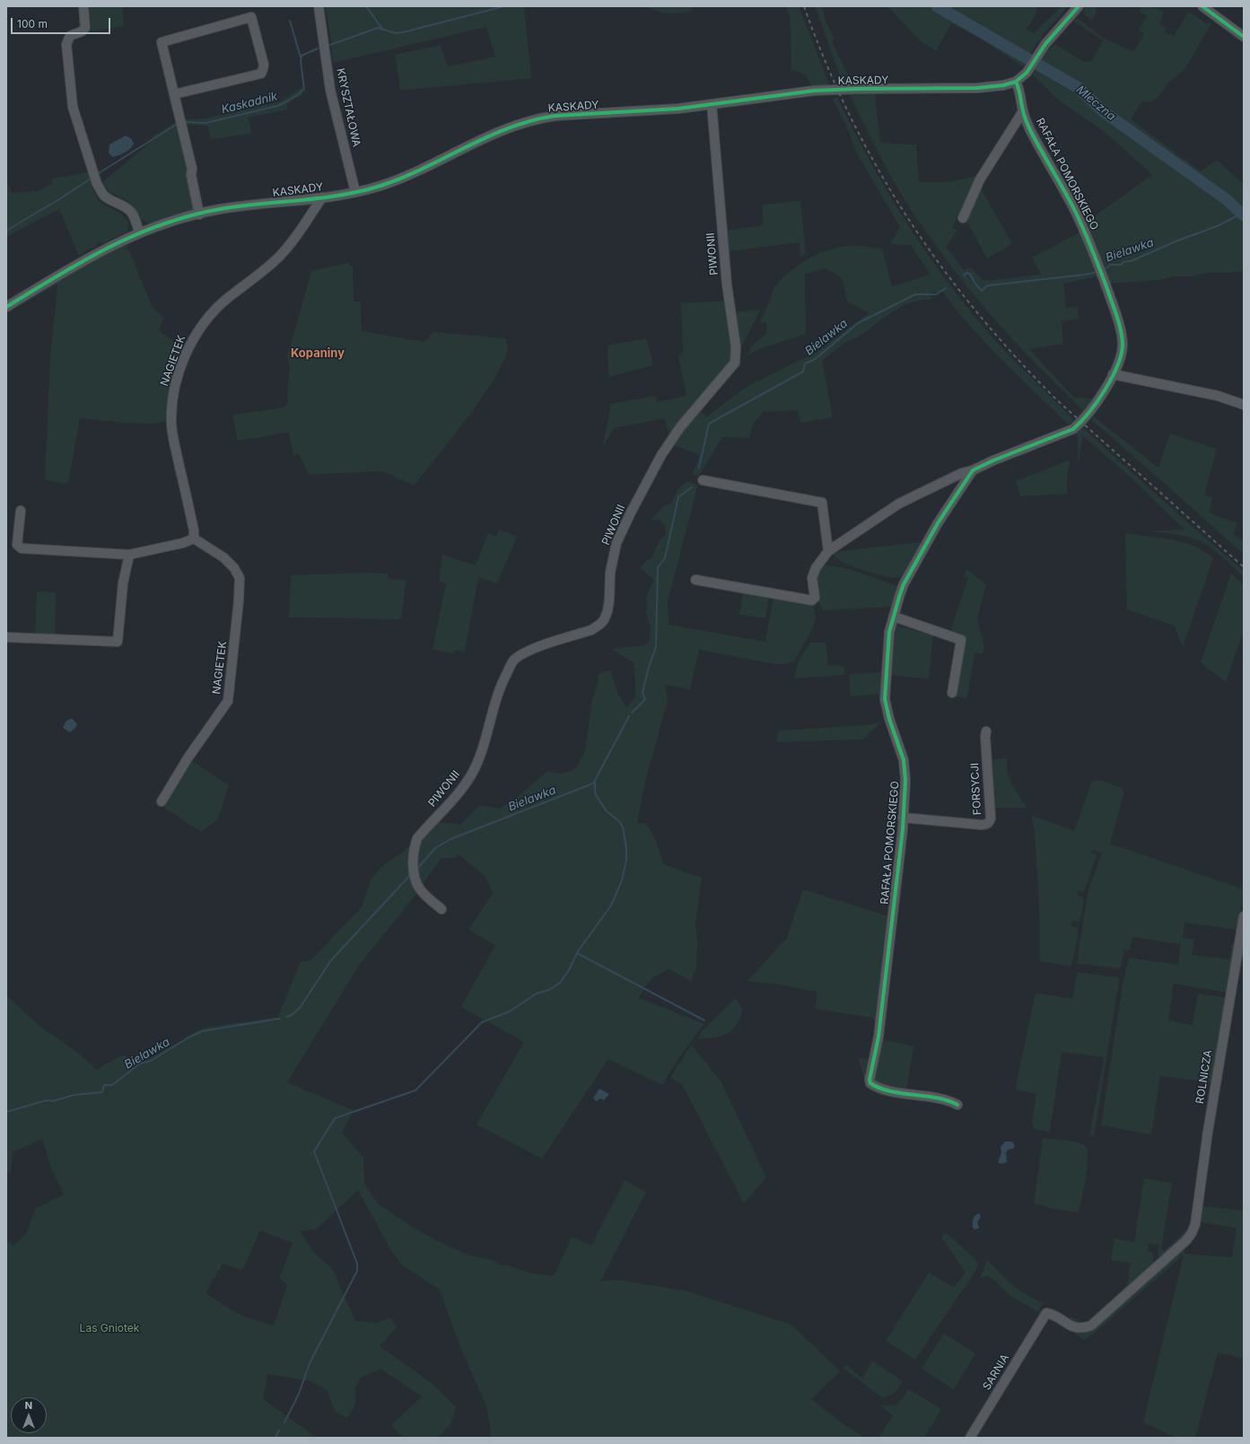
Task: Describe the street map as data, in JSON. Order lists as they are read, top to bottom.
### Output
{
  "streets": {
    "street": [
      "KASKADY",
      "KRYSZTAŁOWA",
      "RAFAŁA POMORSKIEGO",
      "PIWONII",
      "NAGIETEK",
      "FORSYCJI",
      "ROLNICZA",
      "SARNIA"
    ]
  },
  "crossings": [
    ["KASKADY", "KRYSZTAŁOWA"],
    ["KASKADY", "RAFAŁA POMORSKIEGO"],
    ["KASKADY", "PIWONII"],
    ["KASKADY", "NAGIETEK"],
    ["RAFAŁA POMORSKIEGO", "FORSYCJI"],
    ["ROLNICZA", "SARNIA"]
  ],
  "districts": ["Kopaniny"],
  "water": ["Kaskadnik", "Mleczna", "Bielawka"],
  "parks": ["Las Gniotek"],
  "scale_bar": "100 m",
  "north": "top"
}
